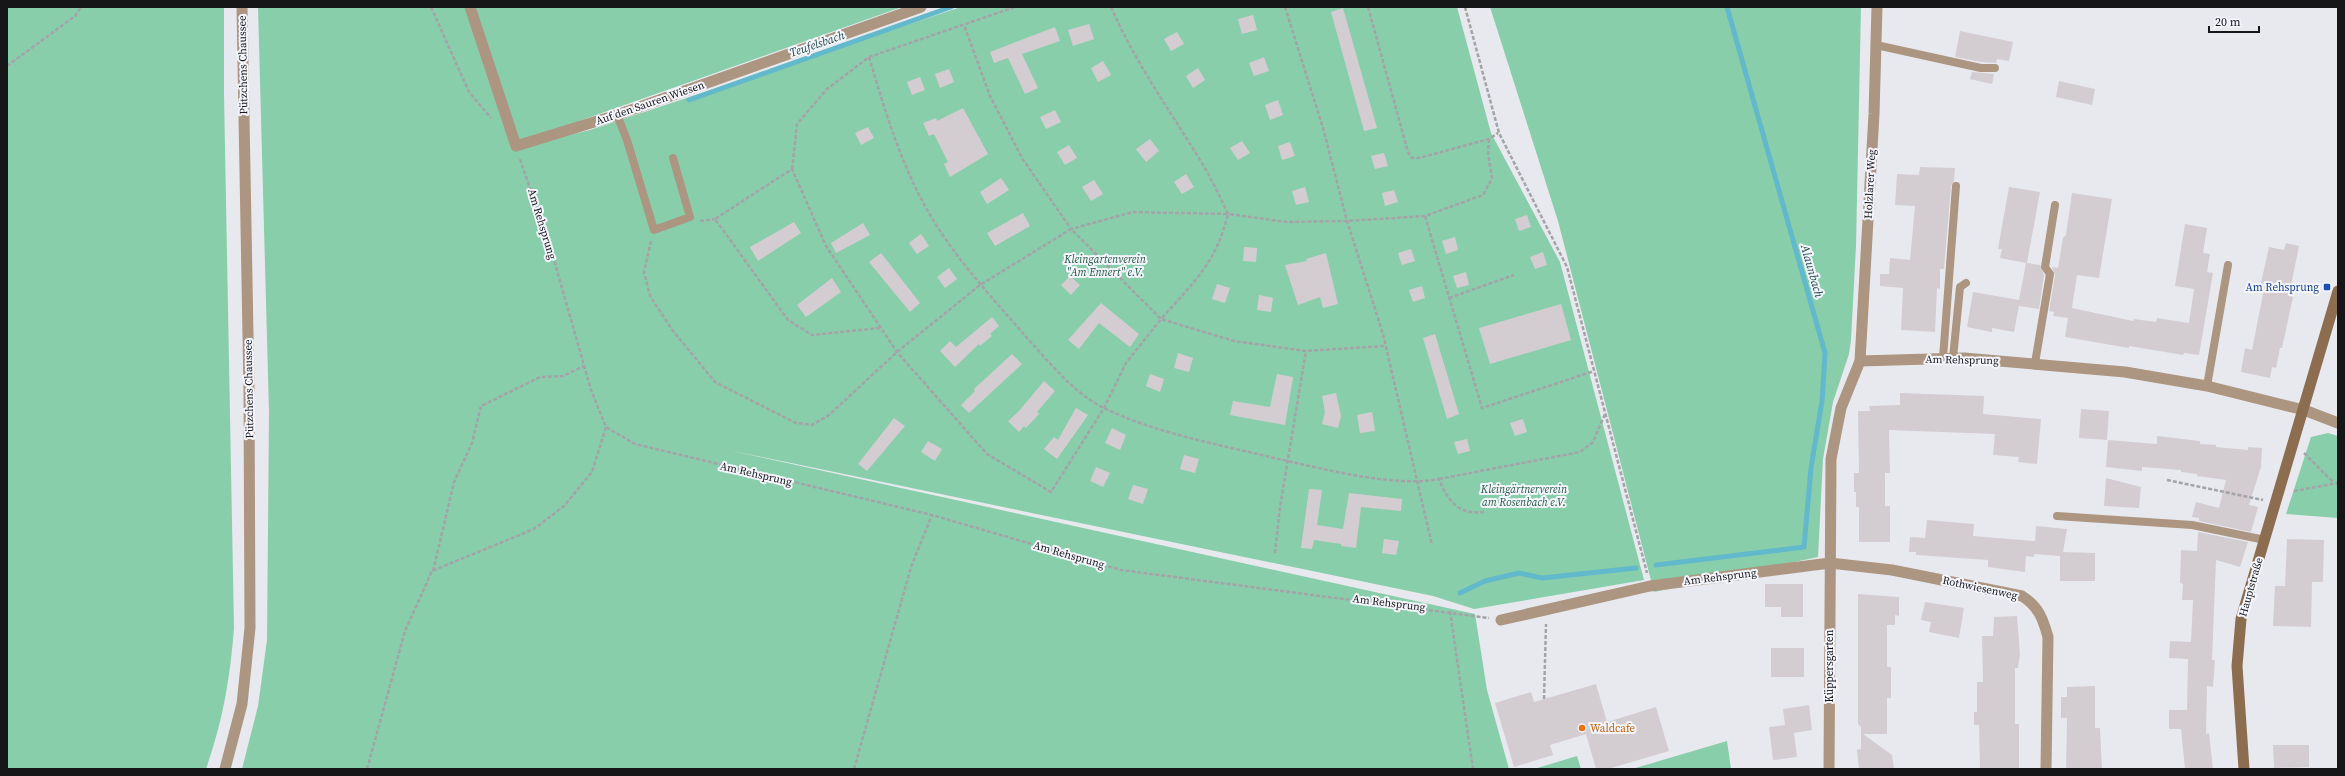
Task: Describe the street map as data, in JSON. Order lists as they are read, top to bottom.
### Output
{
  "streets": {
    "main road": ["Hauptstraße"],
    "street": [
      "Pützchens Chaussee",
      "Auf den Sauren Wiesen",
      "Holzlarer Weg",
      "Am Rehsprung",
      "Rothwiesenweg",
      "Küppersgarten"
    ]
  },
  "crossings": [
    ["Auf den Sauren Wiesen", "Am Rehsprung"],
    ["Holzlarer Weg", "Am Rehsprung"],
    ["Am Rehsprung", "Hauptstraße"],
    ["Am Rehsprung", "Rothwiesenweg"],
    ["Am Rehsprung", "Küppersgarten"],
    ["Rothwiesenweg", "Küppersgarten"]
  ],
  "water": ["Teufelsbach", "Alaunbach"],
  "parks": ["Kleingartenverein \"Am Ennert\" e.V.", "Kleingärtnerverein am Rosenbach e.V."],
  "places": {
    "transit": ["Am Rehsprung"],
    "other": ["Waldcafe"]
  },
  "scale_bar": "20 m"
}
